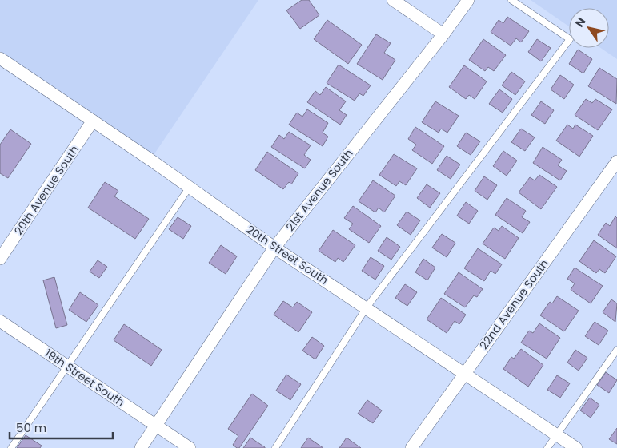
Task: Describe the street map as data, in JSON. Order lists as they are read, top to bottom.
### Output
{
  "streets": {
    "street": [
      "20th Avenue South",
      "21st Avenue South",
      "20th Street South",
      "22nd Avenue South",
      "19th Street South"
    ]
  },
  "crossings": [
    ["20th Avenue South", "20th Street South"],
    ["21st Avenue South", "20th Street South"],
    ["21st Avenue South", "19th Street South"],
    ["20th Street South", "22nd Avenue South"]
  ],
  "scale_bar": "50 m",
  "north": "top left"
}
